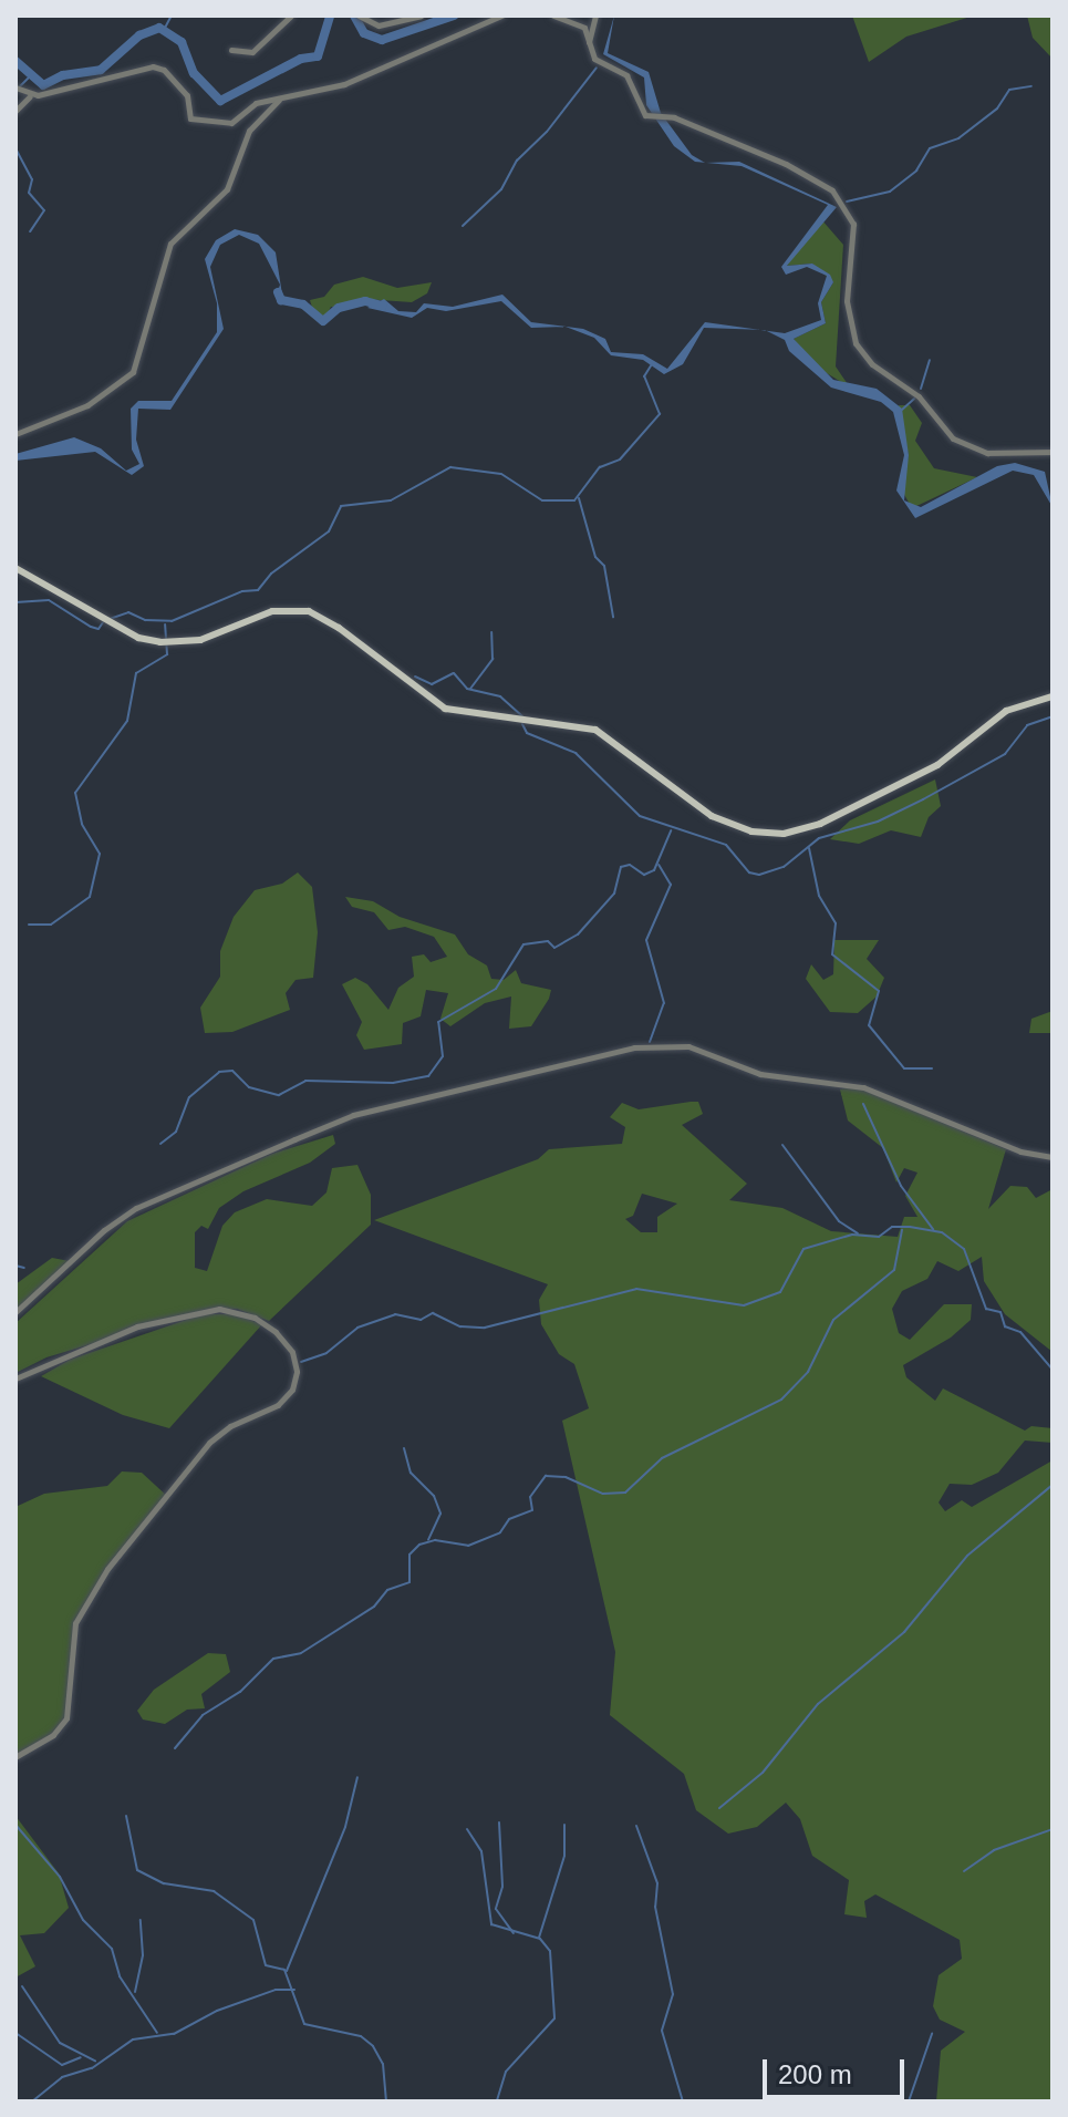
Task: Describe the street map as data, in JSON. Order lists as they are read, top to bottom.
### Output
{
  "scale_bar": "200 m"
}
